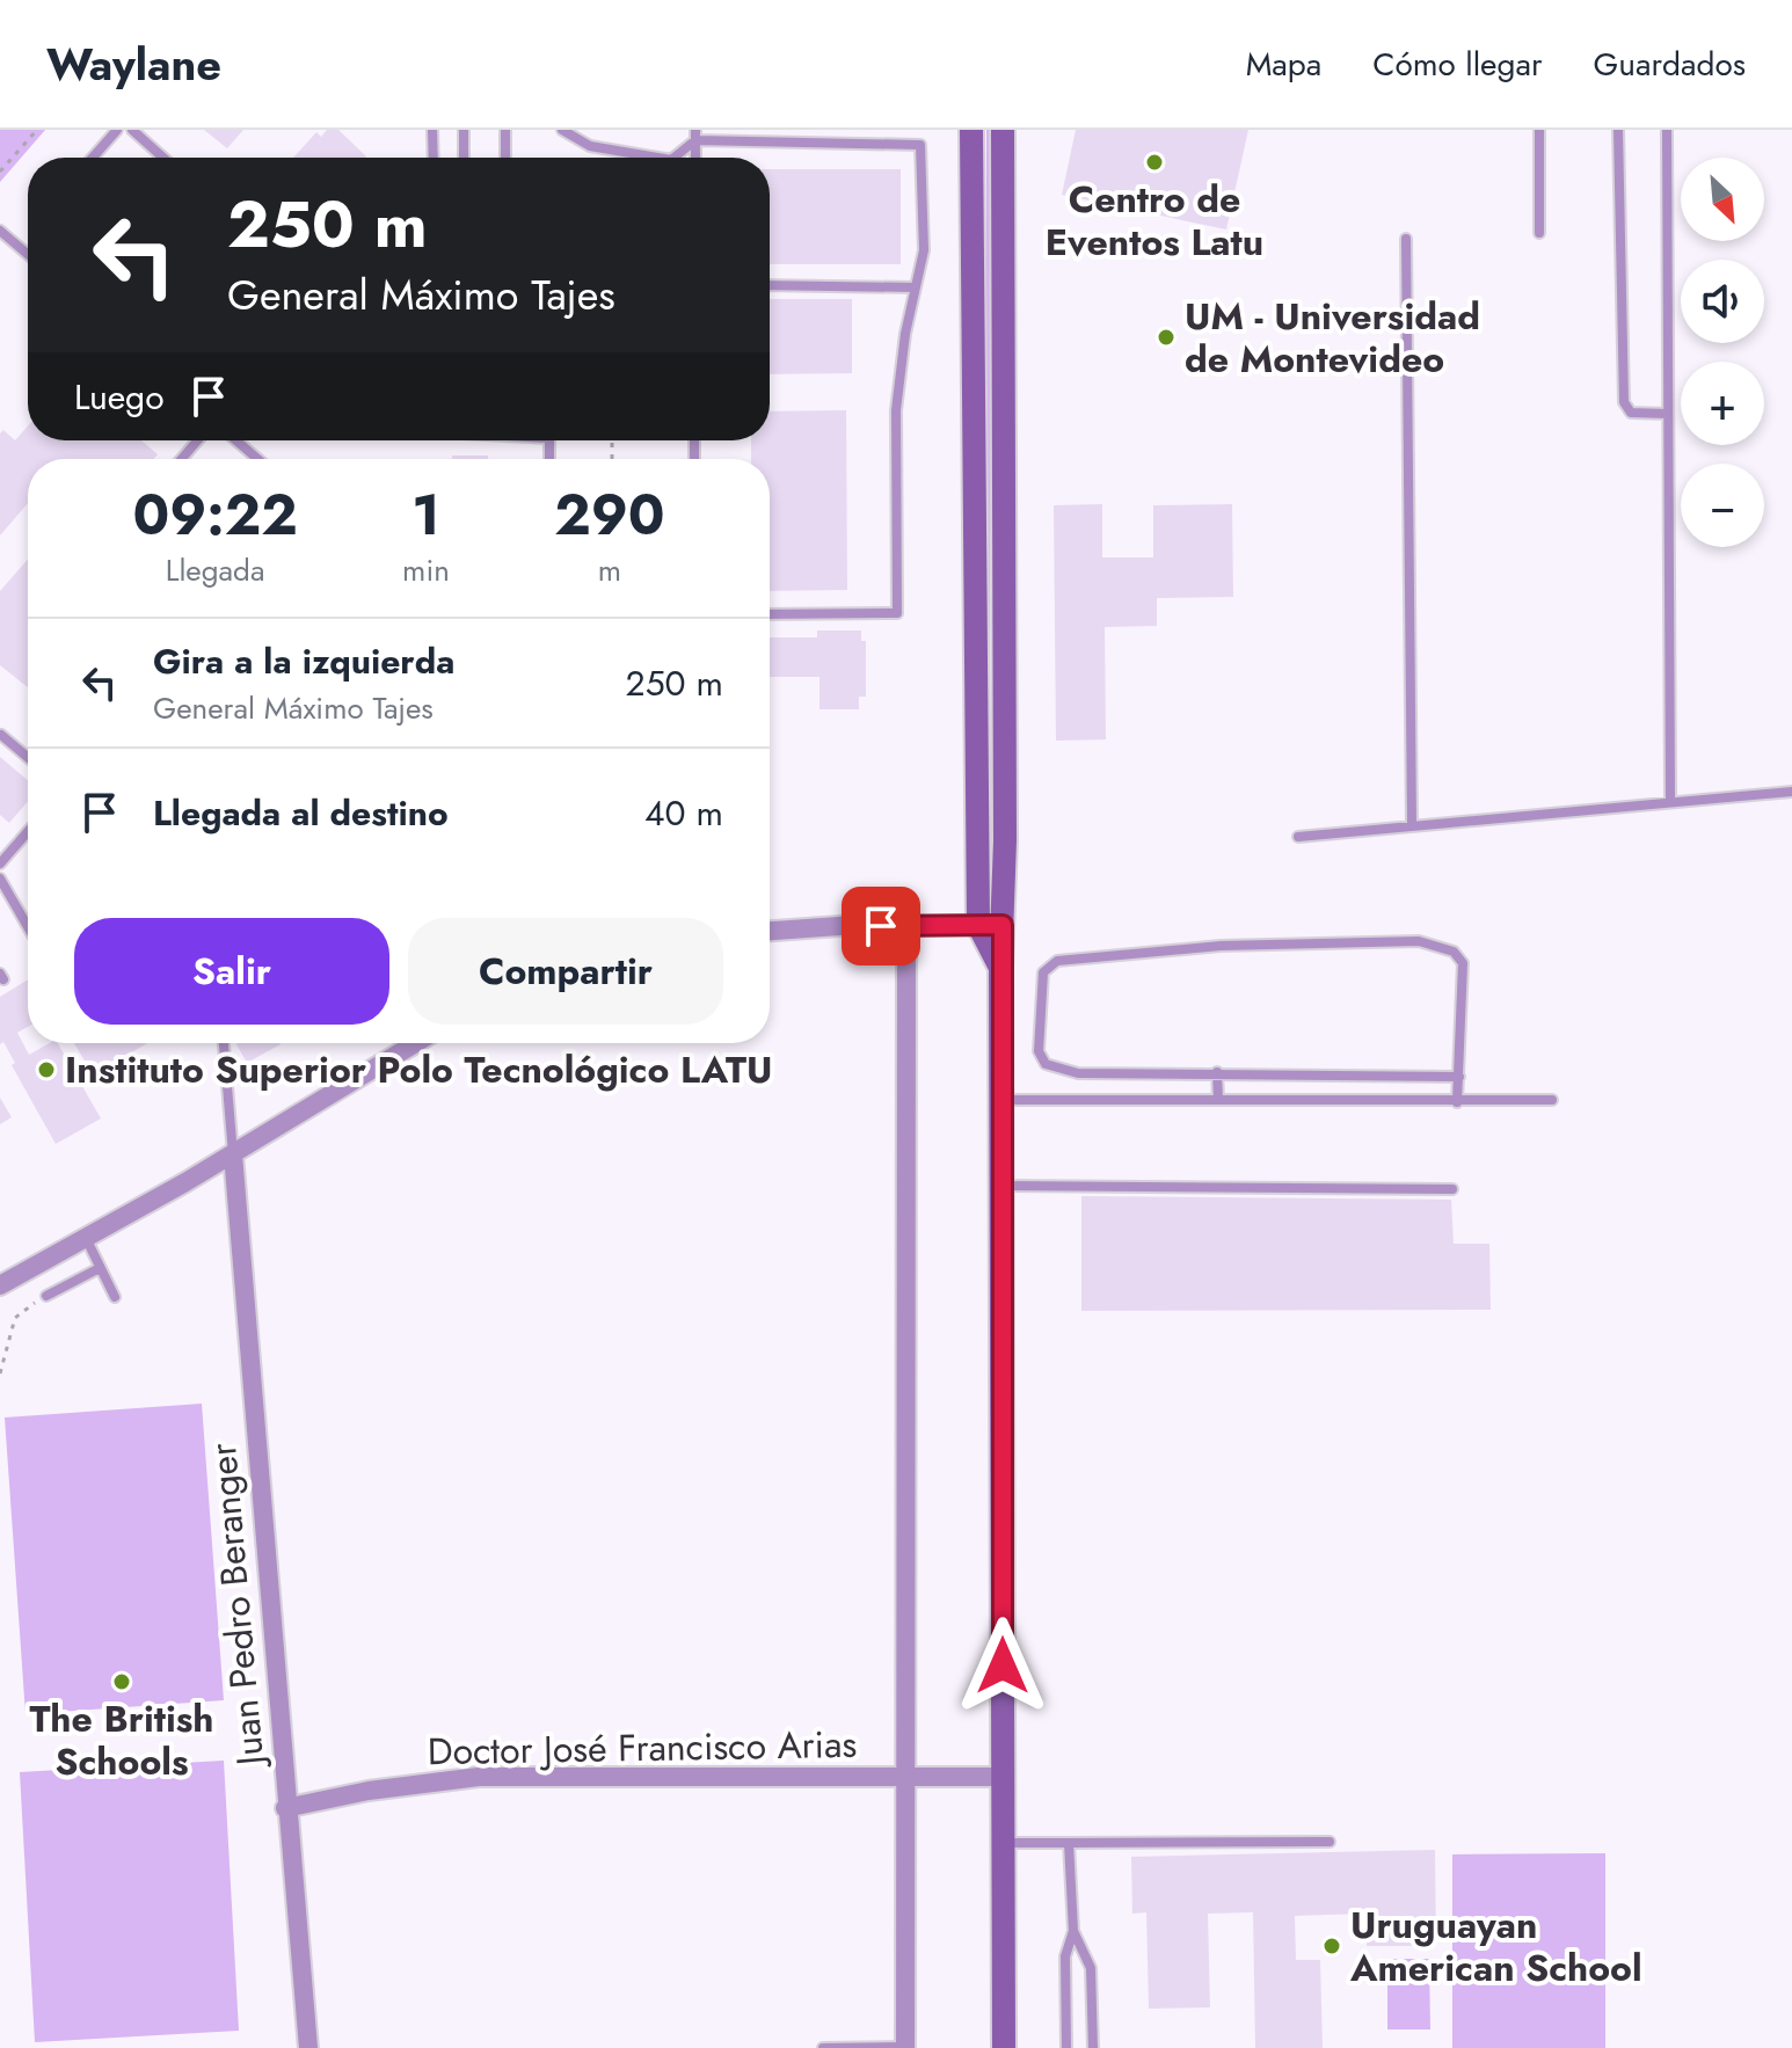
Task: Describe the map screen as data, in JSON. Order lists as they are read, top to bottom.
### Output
{
  "streets": {
    "street": ["Juan Pedro Beranger", "Doctor José Francisco Arias"]
  },
  "crossings": [
    ["Juan Pedro Beranger", "Doctor José Francisco Arias"]
  ],
  "places": [
    "Centro de Eventos Latu",
    "UM - Universidad de Montevideo",
    "Instituto Superior Polo Tecnológico LATU",
    "The British Schools",
    "Uruguayan American School"
  ],
  "north": "bottom right",
  "page": {
    "header": "Waylane",
    "nav": ["Mapa", "Cómo llegar", "Guardados"],
    "map_buttons": ["+", "−"],
    "turn": ["250 m", "General Máximo Tajes"],
    "then": "Luego",
    "eta": [
      "09:22",
      "Llegada",
      "1",
      "min",
      "290",
      "m"
    ],
    "list": [
      {
        "name": "Gira a la izquierda",
        "note": "General Máximo Tajes",
        "value": "250 m"
      },
      {
        "name": "Llegada al destino",
        "value": "40 m"
      }
    ],
    "buttons": ["Salir", "Compartir"]
  }
}
